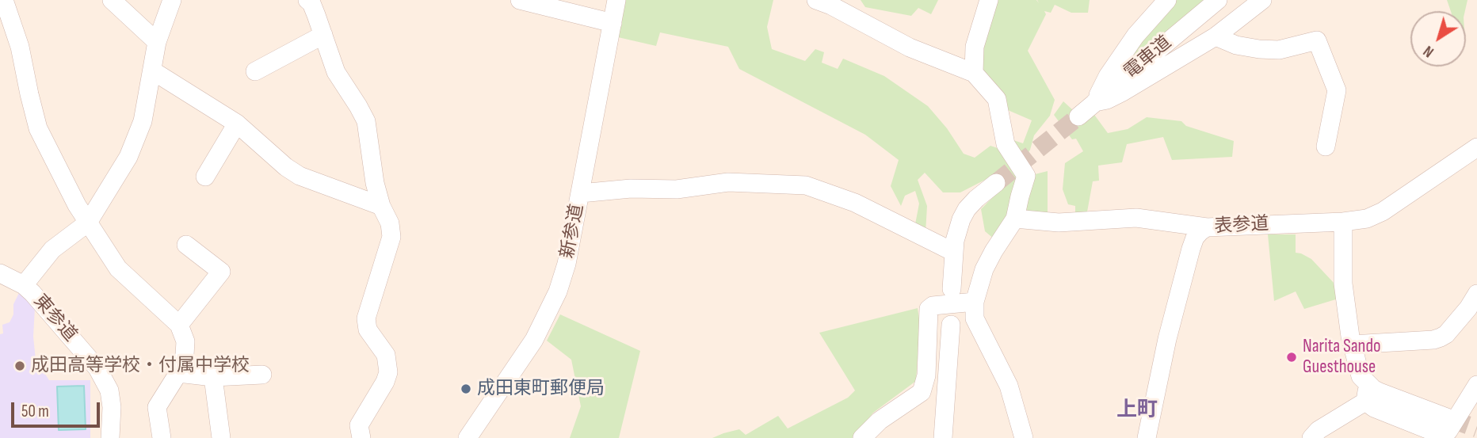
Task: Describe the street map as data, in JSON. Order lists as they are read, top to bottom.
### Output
{
  "streets": {
    "street": [
      "電車道",
      "表参道",
      "新参道",
      "東参道"
    ]
  },
  "districts": ["上町"],
  "places": ["Narita Sando Guesthouse", "成田高等学校・付属中学校", "成田東町郵便局"],
  "scale_bar": "50 m",
  "north": "bottom left"
}
